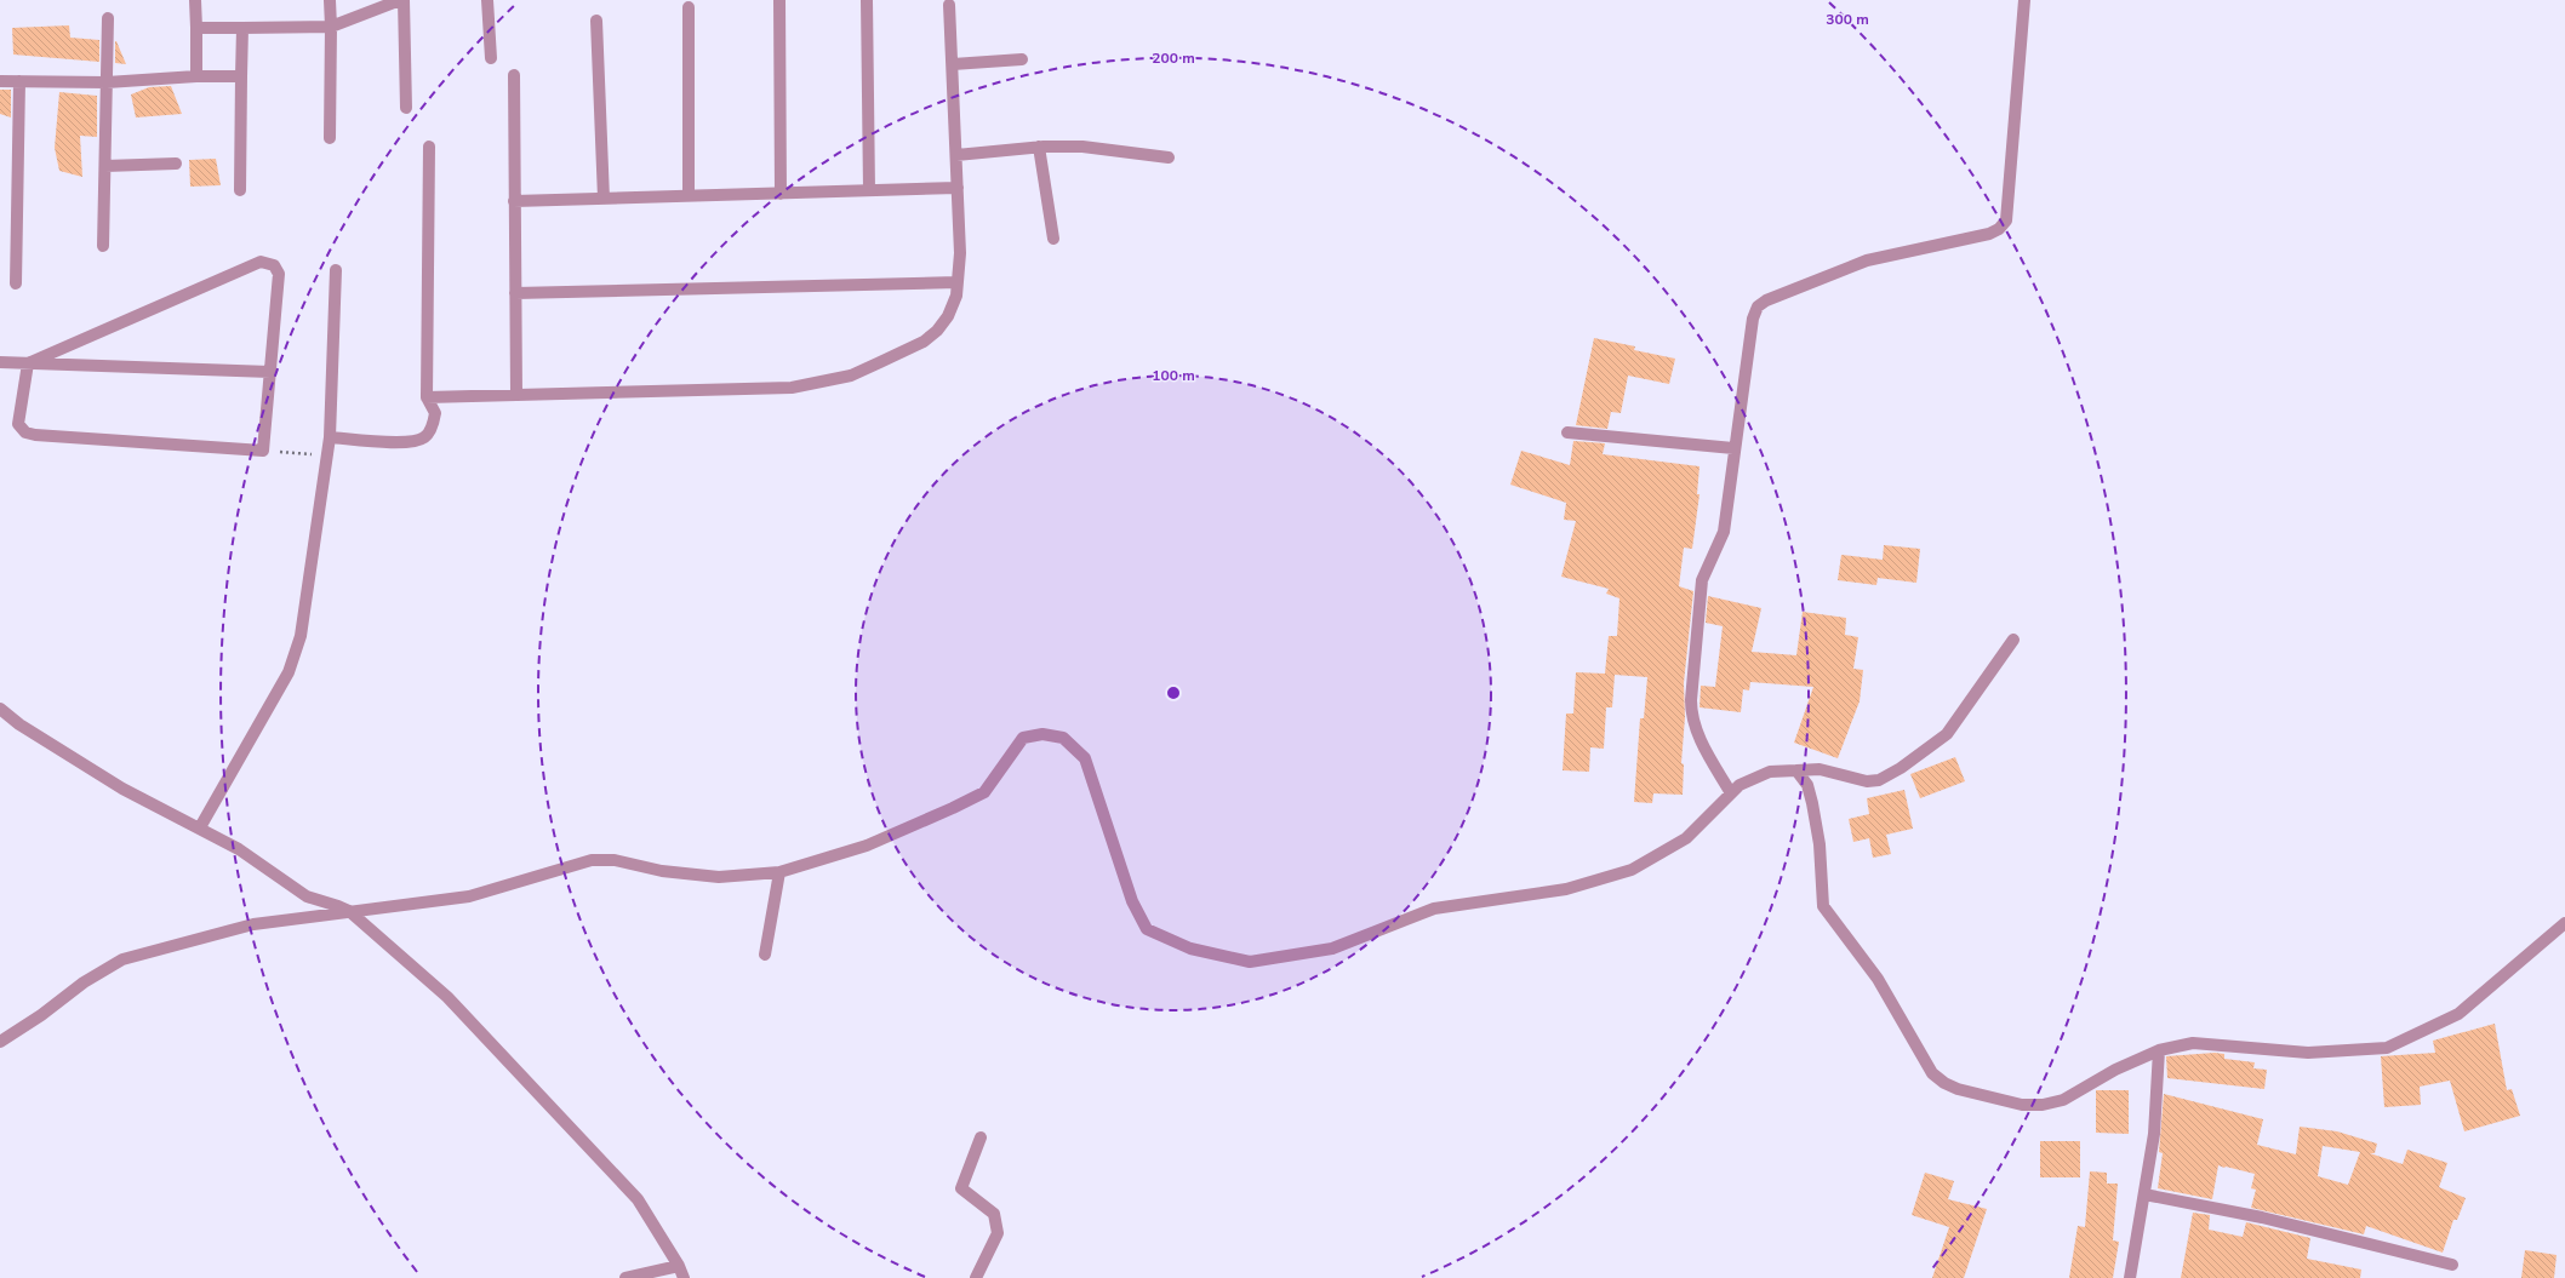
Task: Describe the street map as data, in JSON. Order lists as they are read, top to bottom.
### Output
{
  "rings": ["300 m", "200 m", "100 m"]
}
